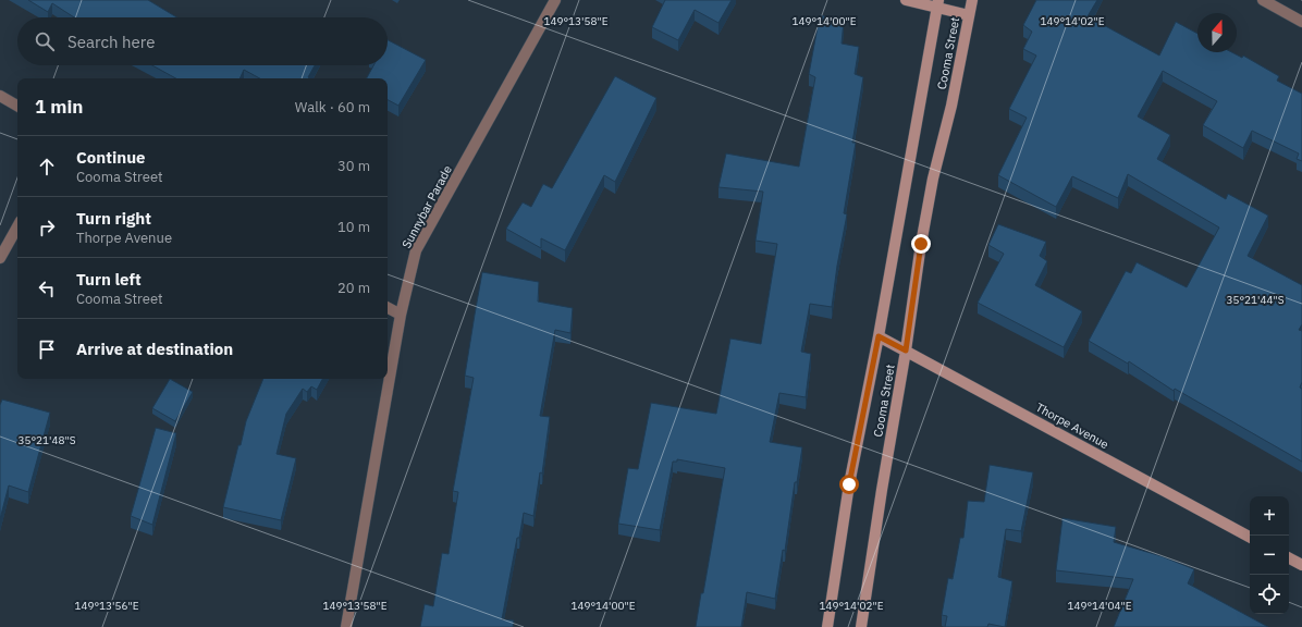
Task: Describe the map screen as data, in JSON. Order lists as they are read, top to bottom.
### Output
{
  "streets": {
    "main road": ["Cooma Street", "Thorpe Avenue"],
    "street": ["Sunnybar Parade"]
  },
  "crossings": [
    ["Cooma Street", "Thorpe Avenue"]
  ],
  "north": "top",
  "page": {
    "search": "Search here",
    "heading": ["1 min", "Walk · 60 m"],
    "list": [
      ["Continue", "Cooma Street", "30 m"],
      ["Turn right", "Thorpe Avenue", "10 m"],
      ["Turn left", "Cooma Street", "20 m"],
      "Arrive at destination"
    ],
    "map_buttons": ["+", "−"]
  },
  "coordinates": [
    "149°13'58\"E",
    "149°14'00\"E",
    "149°14'02\"E",
    "35°21'44\"S",
    "35°21'48\"S",
    "149°13'56\"E",
    "149°14'04\"E"
  ]
}
